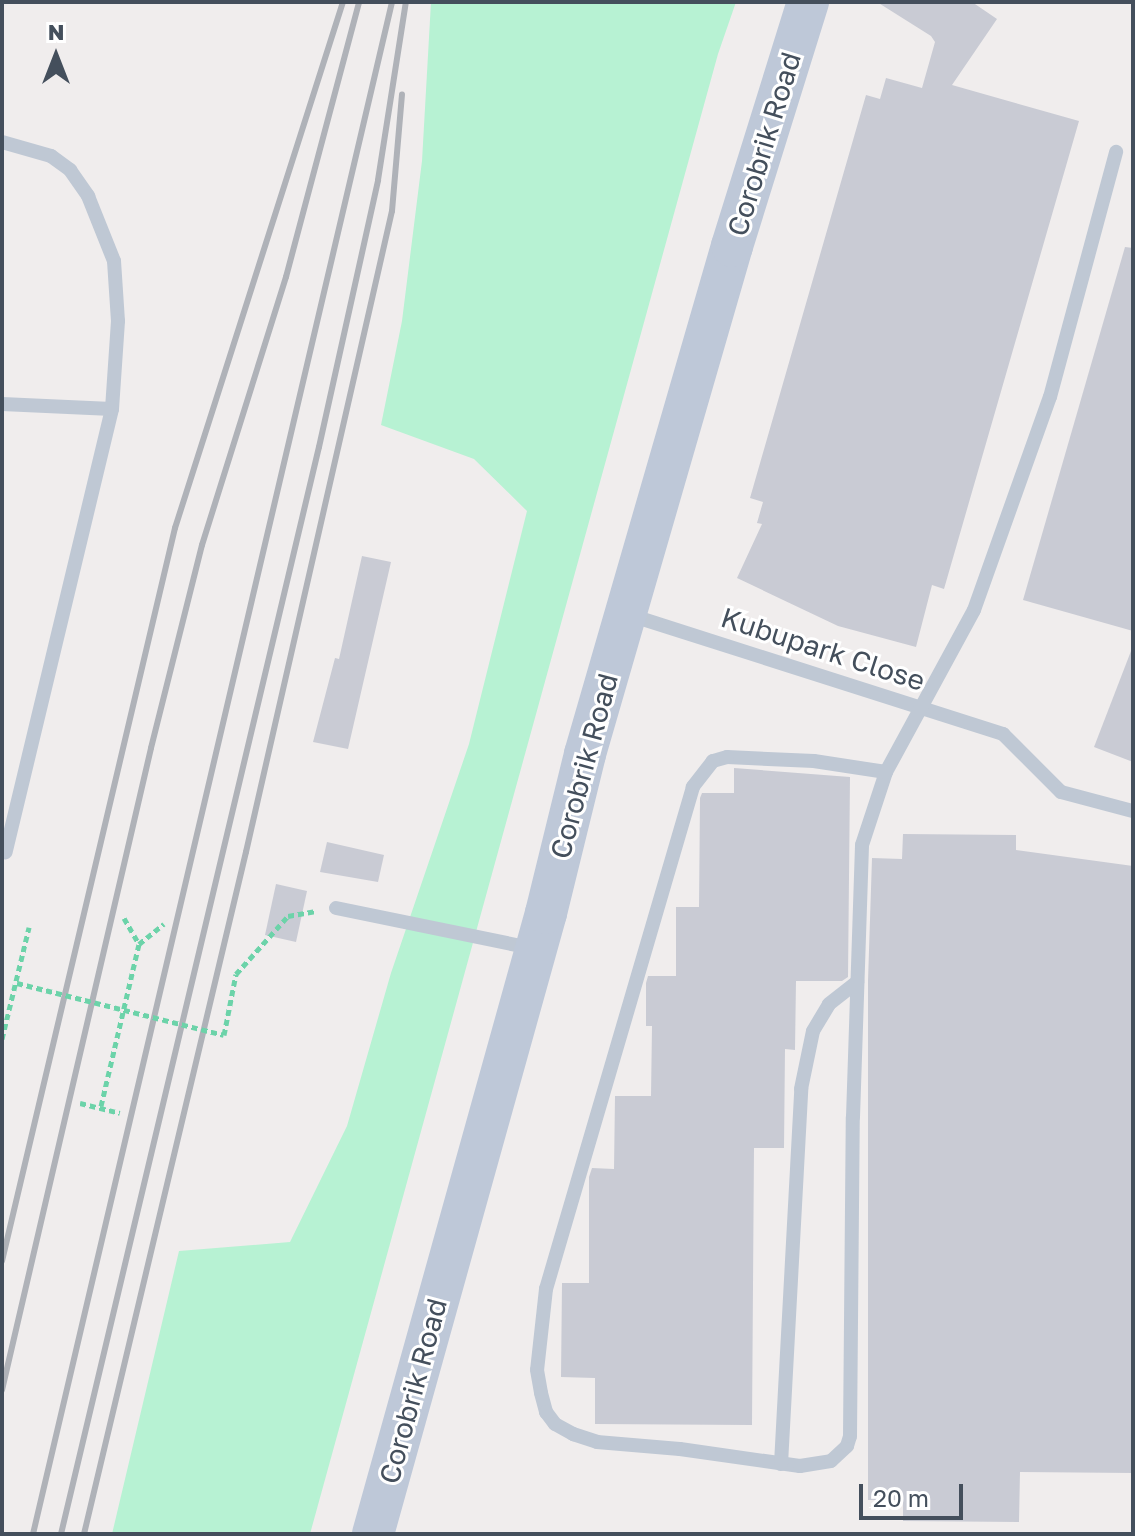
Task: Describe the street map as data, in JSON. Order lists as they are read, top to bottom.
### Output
{
  "streets": {
    "street": ["Corobrik Road"],
    "lane": ["Kubupark Close"]
  },
  "crossings": [
    ["Corobrik Road", "Kubupark Close"]
  ],
  "scale_bar": "20 m",
  "north": "top"
}
